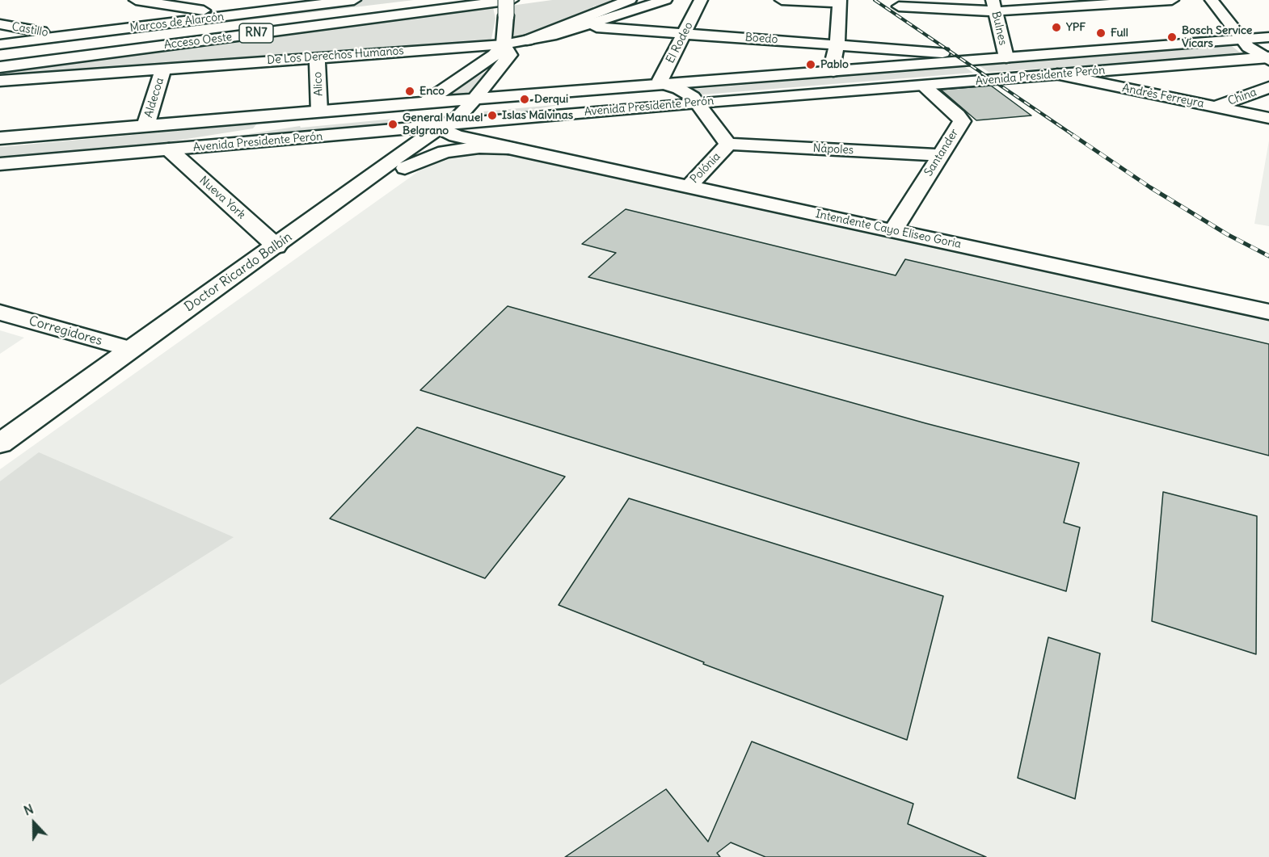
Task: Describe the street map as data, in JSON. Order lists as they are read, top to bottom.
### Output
{
  "streets": {
    "main road": [
      "Marcos de Alarcón",
      "Bulnes",
      "Castillo",
      "RN7",
      "Boedo",
      "Acceso Oeste",
      "El Rodeo",
      "De Los Derechos Humanos",
      "Avenida Presidente Perón",
      "Alico",
      "Andrés Ferreyra",
      "China",
      "Aldecoa",
      "Nápoles",
      "Santander",
      "Polónia",
      "Nueva York",
      "Intendente Cayo Eliseo Goria",
      "Doctor Ricardo Balbín",
      "Corregidores"
    ]
  },
  "crossings": [
    ["Marcos de Alarcón", "Castillo"],
    ["Bulnes", "Avenida Presidente Perón"],
    ["Boedo", "El Rodeo"],
    ["Boedo", "De Los Derechos Humanos"],
    ["El Rodeo", "Avenida Presidente Perón"],
    ["El Rodeo", "Polónia"],
    ["De Los Derechos Humanos", "Alico"],
    ["De Los Derechos Humanos", "Aldecoa"],
    ["De Los Derechos Humanos", "Doctor Ricardo Balbín"],
    ["Avenida Presidente Perón", "Alico"],
    ["Avenida Presidente Perón", "Andrés Ferreyra"],
    ["Avenida Presidente Perón", "Aldecoa"],
    ["Avenida Presidente Perón", "Santander"],
    ["Avenida Presidente Perón", "Polónia"],
    ["Avenida Presidente Perón", "Nueva York"],
    ["Avenida Presidente Perón", "Doctor Ricardo Balbín"],
    ["Andrés Ferreyra", "China"],
    ["Nápoles", "Santander"],
    ["Nápoles", "Polónia"],
    ["Santander", "Intendente Cayo Eliseo Goria"],
    ["Polónia", "Intendente Cayo Eliseo Goria"],
    ["Nueva York", "Doctor Ricardo Balbín"],
    ["Doctor Ricardo Balbín", "Corregidores"]
  ],
  "places": [
    "YPF",
    "Full",
    "Bosch Service Vicars",
    "Pablo",
    "Enco",
    "Derqui",
    "Islas Malvinas",
    "General Manuel Belgrano"
  ],
  "north": "top"
}
